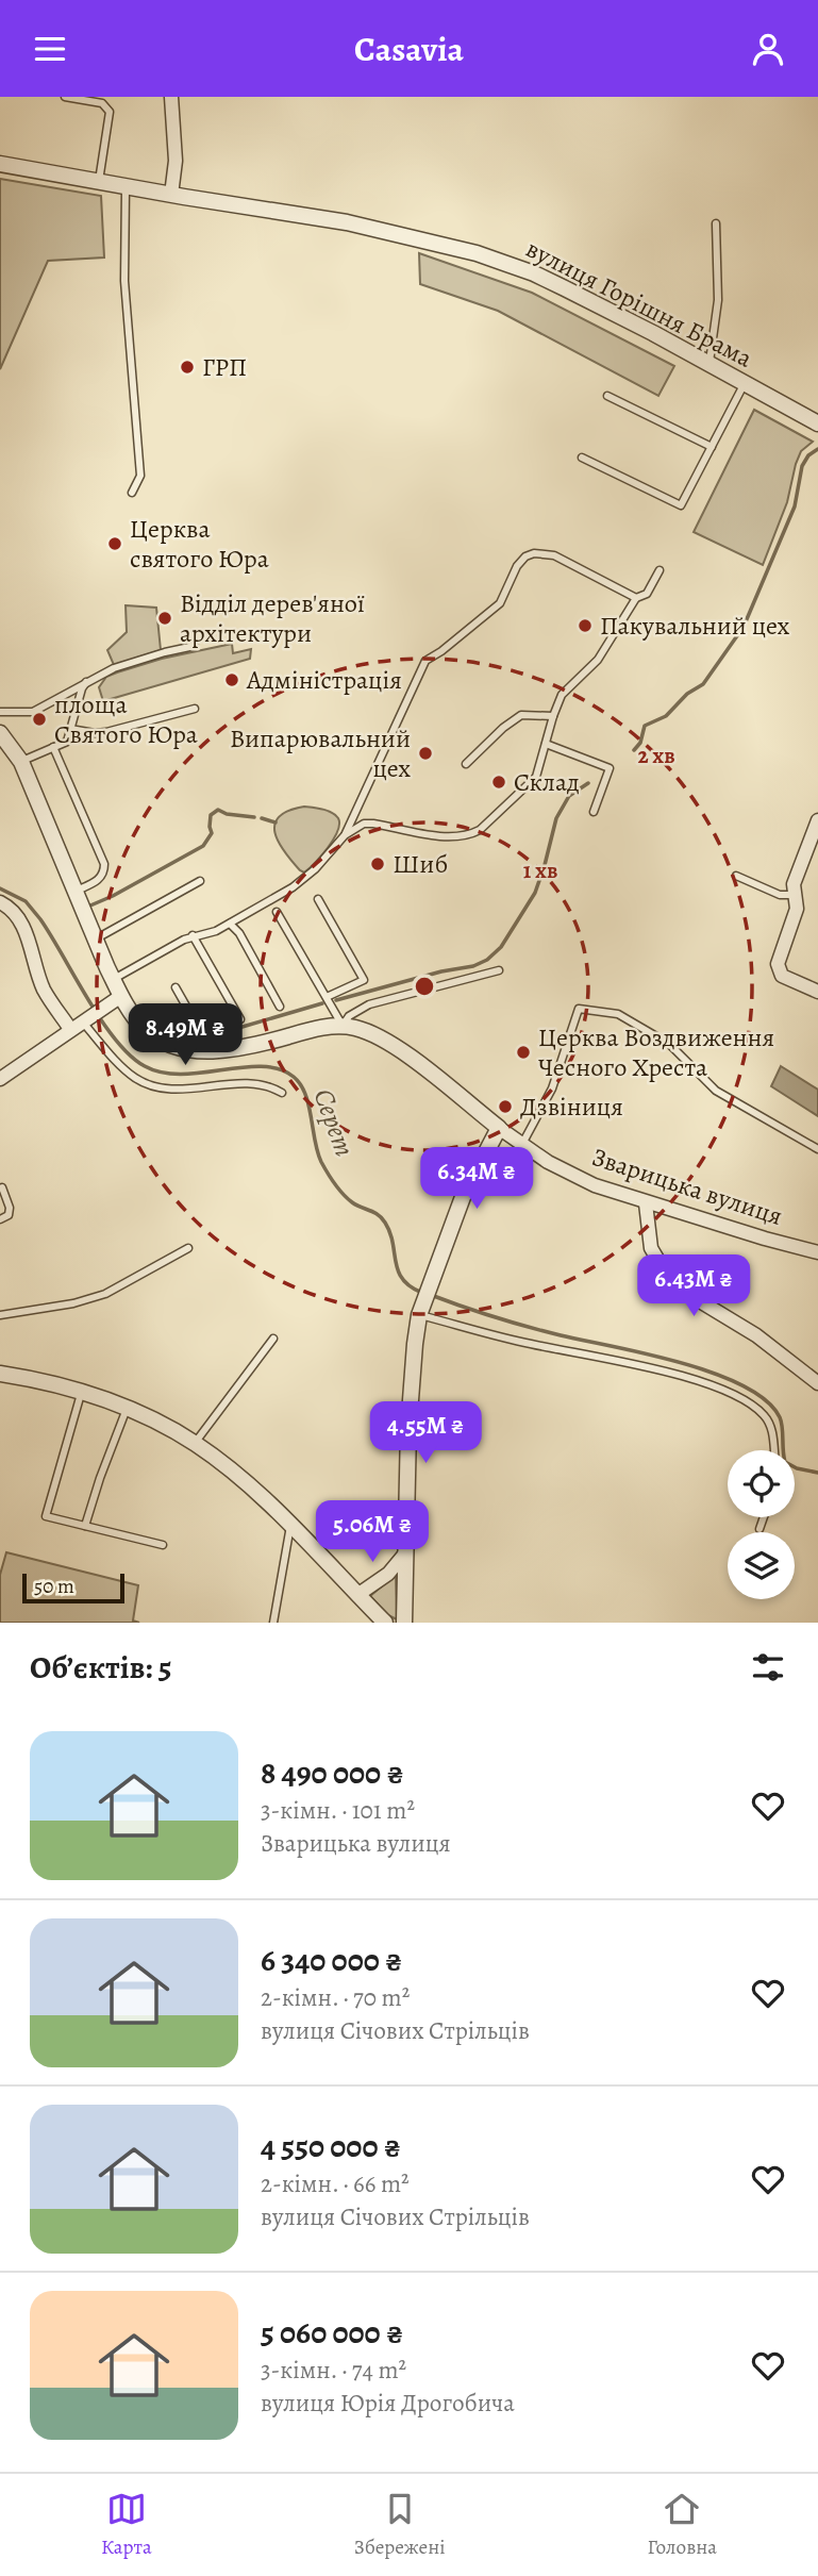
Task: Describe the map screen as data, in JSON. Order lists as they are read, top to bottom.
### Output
{
  "streets": {
    "street": ["вулиця Горішня Брама", "Зварицька вулиця"]
  },
  "water": ["Серет"],
  "places": [
    "ГРП",
    "Церква святого Юра",
    "Відділ дерев'яної архітектури",
    "Пакувальний цех",
    "Адміністрація",
    "площа Святого Юра",
    "Випарювальний цех",
    "Склад",
    "Шиб",
    "Церква Воздвиження Чесного Хреста",
    "Дзвіниця"
  ],
  "scale_bar": "50 m",
  "page": {
    "header": "Casavia",
    "price": [
      "8.49M ₴",
      "6.34M ₴",
      "6.43M ₴",
      "4.55M ₴",
      "5.06M ₴"
    ],
    "scale": "50 m",
    "heading": "Об’єктів: 5",
    "list": [
      {
        "name": "8 490 000 ₴",
        "note": "3-кімн. · 101 m² · Зварицька вулиця"
      },
      {
        "name": "6 340 000 ₴",
        "note": "2-кімн. · 70 m² · вулиця Січових Стрільців"
      },
      {
        "name": "4 550 000 ₴",
        "note": "2-кімн. · 66 m² · вулиця Січових Стрільців"
      },
      {
        "name": "5 060 000 ₴",
        "note": "3-кімн. · 74 m² · вулиця Юрія Дрогобича"
      }
    ],
    "tabs": ["Карта", "Збережені", "Головна"]
  },
  "rings": ["2 хв", "1 хв"]
}
